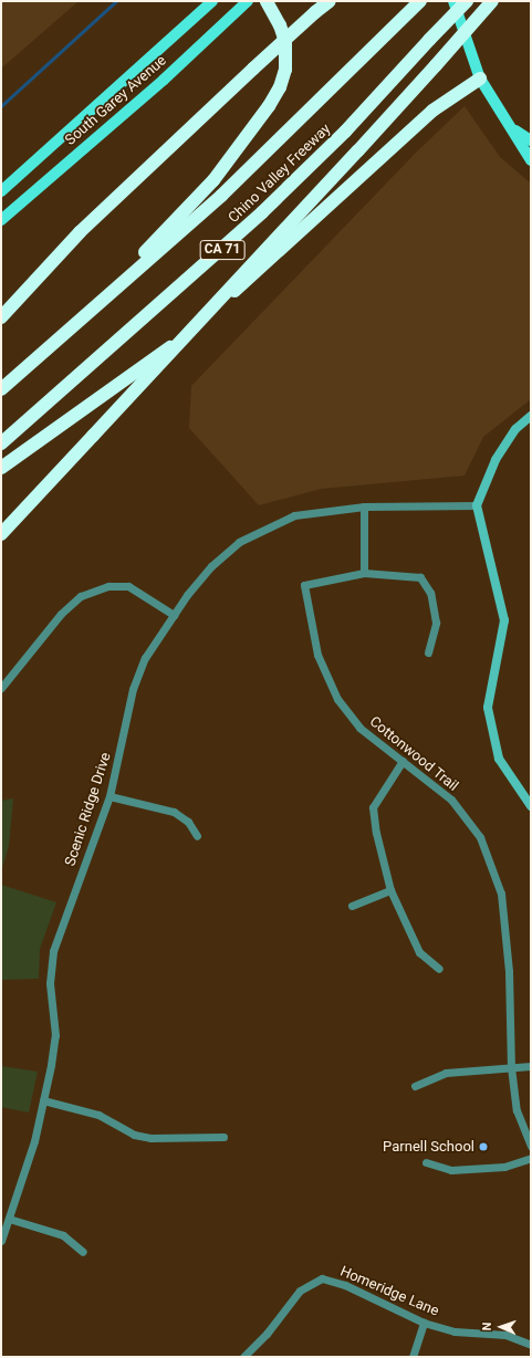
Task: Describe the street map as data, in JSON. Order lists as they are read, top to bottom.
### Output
{
  "streets": {
    "highway": ["Chino Valley Freeway", "CA 71"],
    "main road": ["South Garey Avenue"],
    "street": ["Cottonwood Trail", "Scenic Ridge Drive", "Homeridge Lane"]
  },
  "places": ["Parnell School"],
  "north": "left"
}
